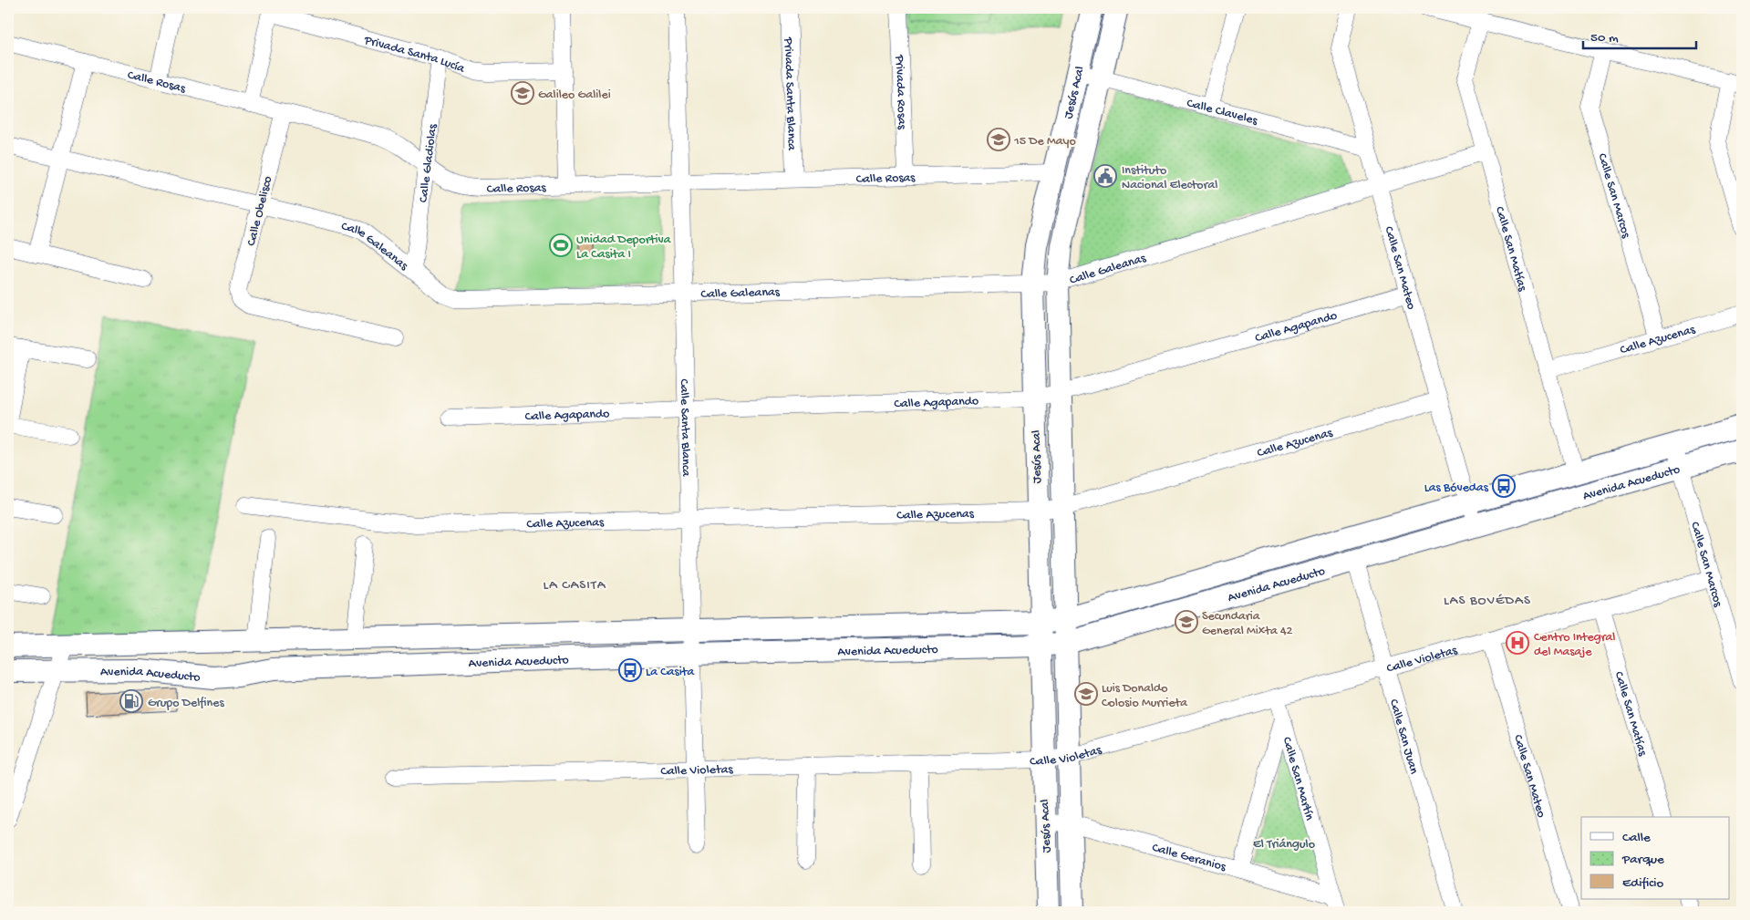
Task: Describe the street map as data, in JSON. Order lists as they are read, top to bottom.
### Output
{
  "streets": {
    "street": [
      "Privada Santa Lucía",
      "Calle Rosas",
      "Privada Rosas",
      "Jesús Acal",
      "Privada Santa Blanca",
      "Calle Claveles",
      "Calle Gladiolas",
      "Calle San Marcos",
      "Calle Obelisco",
      "Calle Galeanas",
      "Calle San Matías",
      "Calle San Mateo",
      "Calle Agapando",
      "Calle Azucenas",
      "Calle Santa Blanca",
      "Avenida Acueducto",
      "Calle Violetas",
      "Calle San Juan",
      "Calle San Martín",
      "Calle Geranios"
    ]
  },
  "crossings": [
    ["Privada Santa Lucía", "Calle Gladiolas"],
    ["Calle Rosas", "Privada Rosas"],
    ["Calle Rosas", "Jesús Acal"],
    ["Calle Rosas", "Privada Santa Blanca"],
    ["Calle Rosas", "Calle Gladiolas"],
    ["Calle Rosas", "Calle Obelisco"],
    ["Calle Rosas", "Calle Santa Blanca"],
    ["Jesús Acal", "Calle Claveles"],
    ["Jesús Acal", "Calle Galeanas"],
    ["Jesús Acal", "Calle Agapando"],
    ["Jesús Acal", "Calle Azucenas"],
    ["Jesús Acal", "Avenida Acueducto"],
    ["Jesús Acal", "Calle Violetas"],
    ["Jesús Acal", "Calle Geranios"],
    ["Calle Claveles", "Calle San Mateo"],
    ["Calle Gladiolas", "Calle Galeanas"],
    ["Calle San Marcos", "Calle Azucenas"],
    ["Calle San Marcos", "Avenida Acueducto"],
    ["Calle San Marcos", "Calle Violetas"],
    ["Calle Obelisco", "Calle Galeanas"],
    ["Calle Galeanas", "Calle San Matías"],
    ["Calle Galeanas", "Calle San Mateo"],
    ["Calle Galeanas", "Calle Santa Blanca"],
    ["Calle San Matías", "Calle Azucenas"],
    ["Calle San Matías", "Avenida Acueducto"],
    ["Calle San Matías", "Calle Violetas"],
    ["Calle San Mateo", "Calle Agapando"],
    ["Calle San Mateo", "Calle Azucenas"],
    ["Calle San Mateo", "Avenida Acueducto"],
    ["Calle San Mateo", "Calle Violetas"],
    ["Calle Agapando", "Calle Santa Blanca"],
    ["Calle Azucenas", "Calle Santa Blanca"],
    ["Calle Santa Blanca", "Avenida Acueducto"],
    ["Calle Santa Blanca", "Calle Violetas"],
    ["Avenida Acueducto", "Calle San Juan"],
    ["Calle Violetas", "Calle San Juan"],
    ["Calle Violetas", "Calle San Martín"],
    ["Calle San Martín", "Calle Geranios"]
  ],
  "districts": ["LA CASITA", "LAS BOVÉDAS"],
  "parks": ["El Triángulo"],
  "places": {
    "school or university": [
      "Galileo Galilei",
      "15 De Mayo",
      "Secundaria General Mixta 42",
      "Luis Donaldo Colosio Murrieta"
    ],
    "public building": ["Instituto Nacional Electoral"],
    "sports": ["Unidad Deportiva La Casita I"],
    "bus stop": ["Las Bóvedas", "La Casita"],
    "hospital": ["Centro Integral del Masaje"],
    "fuel station": ["Grupo Delfines"]
  },
  "legend": ["Calle", "Parque", "Edificio"],
  "scale_bar": "50 m"
}
